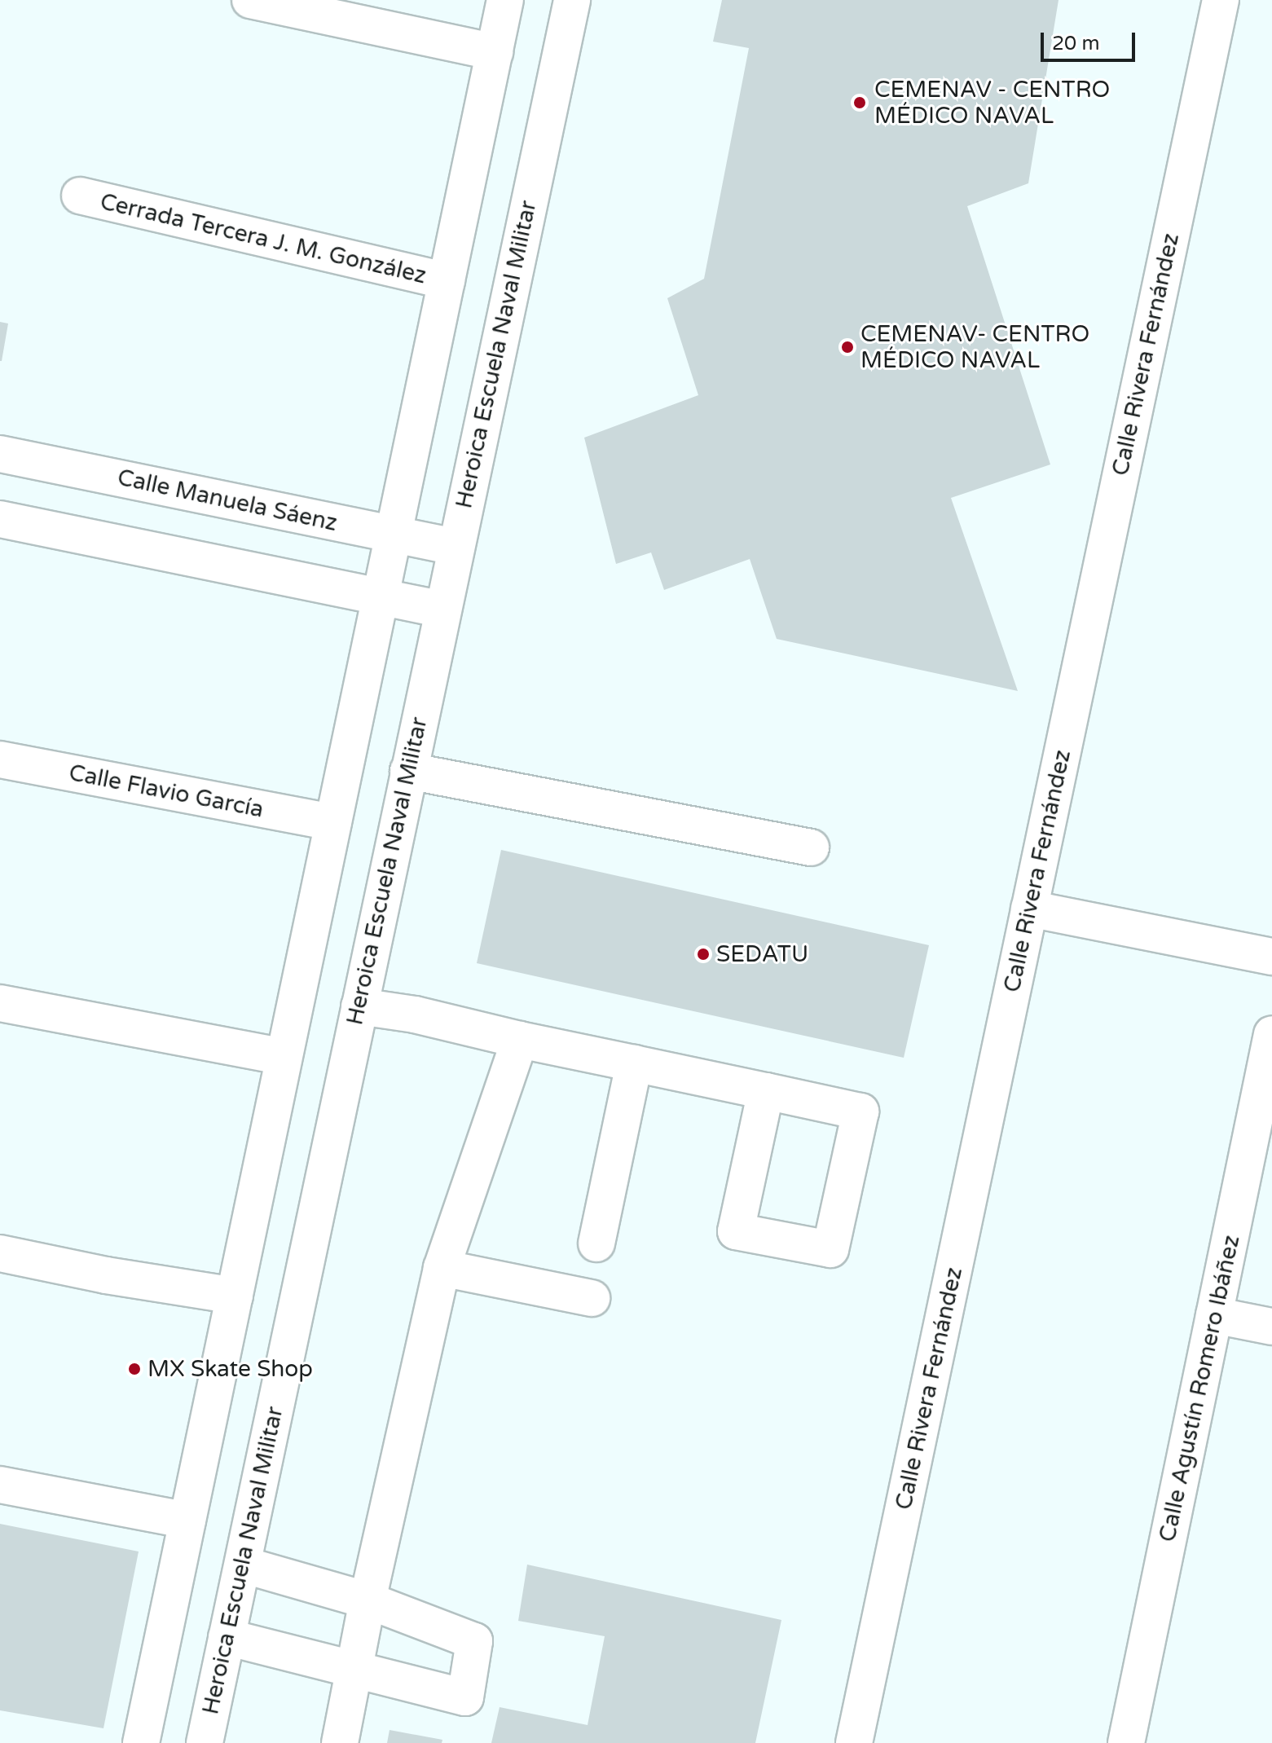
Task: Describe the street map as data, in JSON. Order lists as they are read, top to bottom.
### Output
{
  "streets": {
    "street": [
      "Cerrada Tercera J. M. González",
      "Heroica Escuela Naval Militar",
      "Calle Rivera Fernández",
      "Calle Manuela Sáenz",
      "Calle Flavio García",
      "Calle Agustín Romero Ibáñez"
    ]
  },
  "crossings": [
    ["Heroica Escuela Naval Militar", "Calle Manuela Sáenz"]
  ],
  "places": [
    "CEMENAV - CENTRO MÉDICO NAVAL",
    "CEMENAV- CENTRO MÉDICO NAVAL",
    "SEDATU",
    "MX Skate Shop"
  ],
  "scale_bar": "20 m"
}
